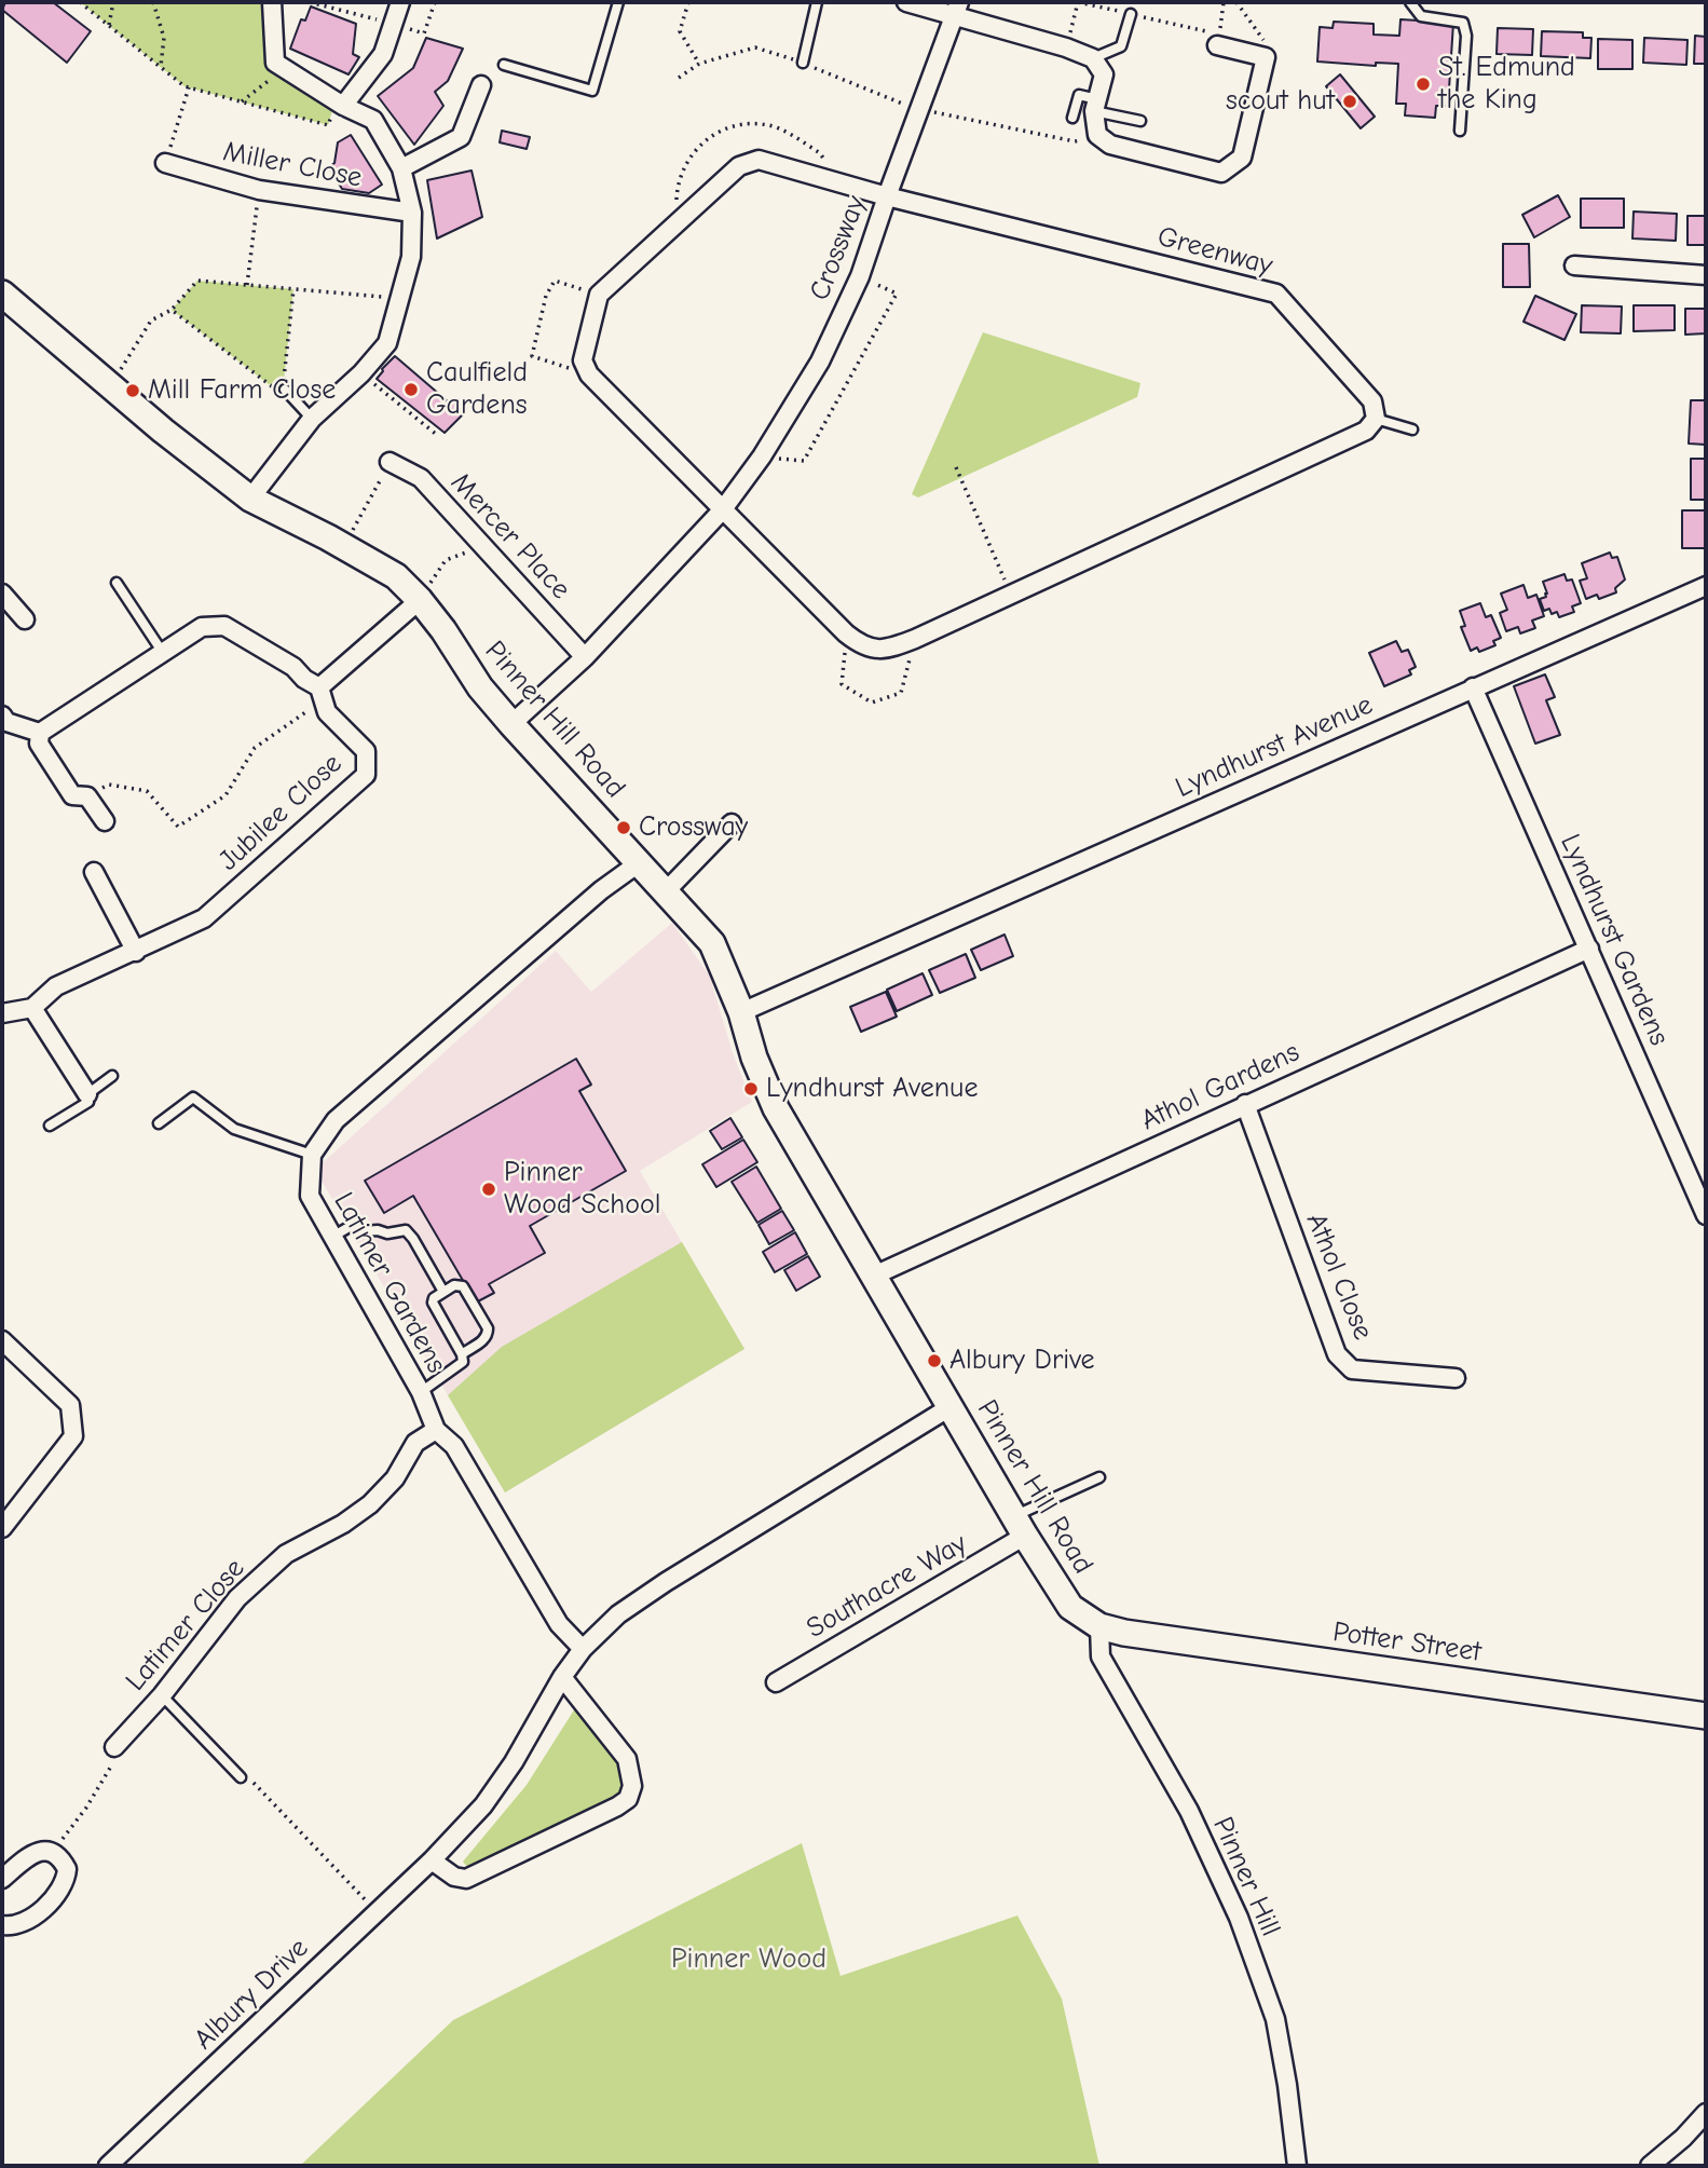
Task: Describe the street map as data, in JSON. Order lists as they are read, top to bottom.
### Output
{
  "streets": {
    "street": [
      "Miller Close",
      "Crossway",
      "Greenway",
      "Mercer Place",
      "Pinner Hill Road",
      "Lyndhurst Avenue",
      "Jubilee Close",
      "Lyndhurst Gardens",
      "Athol Gardens",
      "Athol Close",
      "Latimer Gardens",
      "Southacre Way",
      "Latimer Close",
      "Potter Street",
      "Pinner Hill",
      "Albury Drive"
    ]
  },
  "crossings": [
    ["Crossway", "Greenway"],
    ["Crossway", "Mercer Place"],
    ["Crossway", "Pinner Hill Road"],
    ["Pinner Hill Road", "Lyndhurst Avenue"],
    ["Pinner Hill Road", "Athol Gardens"],
    ["Pinner Hill Road", "Southacre Way"],
    ["Pinner Hill Road", "Potter Street"],
    ["Pinner Hill Road", "Pinner Hill"],
    ["Pinner Hill Road", "Albury Drive"],
    ["Lyndhurst Avenue", "Lyndhurst Gardens"],
    ["Lyndhurst Gardens", "Athol Gardens"],
    ["Athol Gardens", "Athol Close"],
    ["Latimer Gardens", "Latimer Close"],
    ["Latimer Gardens", "Albury Drive"],
    ["Potter Street", "Pinner Hill"]
  ],
  "parks": ["Pinner Wood"],
  "places": [
    "St. Edmund the King",
    "scout hut",
    "Caulfield Gardens",
    "Mill Farm Close",
    "Crossway",
    "Lyndhurst Avenue",
    "Pinner Wood School",
    "Albury Drive"
  ]
}
